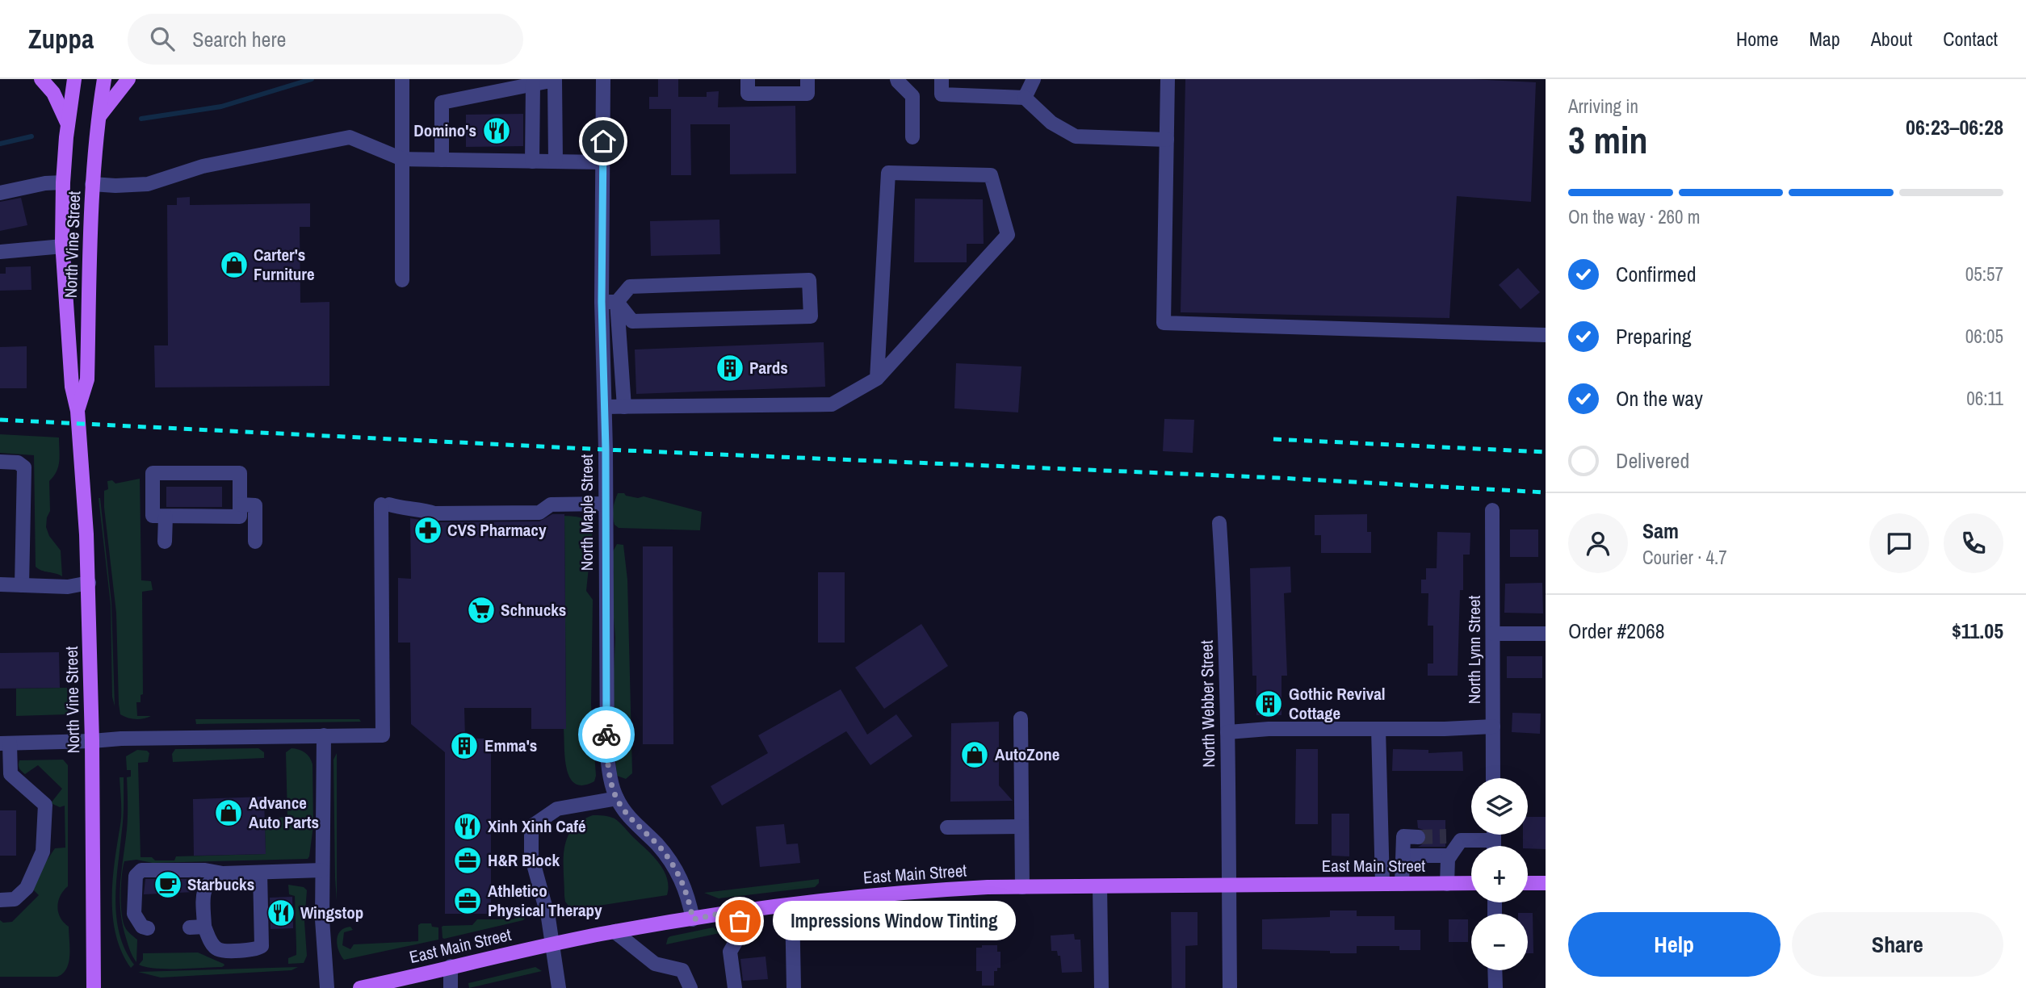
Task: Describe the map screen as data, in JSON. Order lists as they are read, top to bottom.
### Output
{
  "streets": {
    "main road": ["North Vine Street", "East Main Street"],
    "street": ["North Maple Street", "North Lynn Street", "North Webber Street"]
  },
  "crossings": [
    ["North Maple Street", "East Main Street"],
    ["North Webber Street", "East Main Street"]
  ],
  "places": {
    "restaurant": ["Domino's", "Xinh Xinh Café", "Wingstop"],
    "shop": ["Carter's Furniture", "AutoZone", "Advance Auto Parts"],
    "building": ["Pards", "Gothic Revival Cottage", "Emma's"],
    "pharmacy": ["CVS Pharmacy"],
    "supermarket": ["Schnucks"],
    "office": ["H&R Block", "Athletico Physical Therapy"],
    "cafe": ["Starbucks"],
    "other": ["Impressions Window Tinting"]
  },
  "page": {
    "header": "Zuppa",
    "search": "Search here",
    "nav": [
      "Home",
      "Map",
      "About",
      "Contact"
    ],
    "heading": ["3 min", "Arriving in", "06:23–06:28"],
    "panel": [
      "Sam",
      "Courier · 4.7",
      "Order #2068",
      "$11.05"
    ],
    "bar": "On the way · 260 m",
    "list": [
      ["Confirmed", "05:57"],
      ["Preparing", "06:05"],
      ["On the way", "06:11"],
      "Delivered"
    ],
    "map_buttons": ["+", "−"],
    "bubble": "Impressions Window Tinting",
    "buttons": ["Help", "Share"]
  }
}
